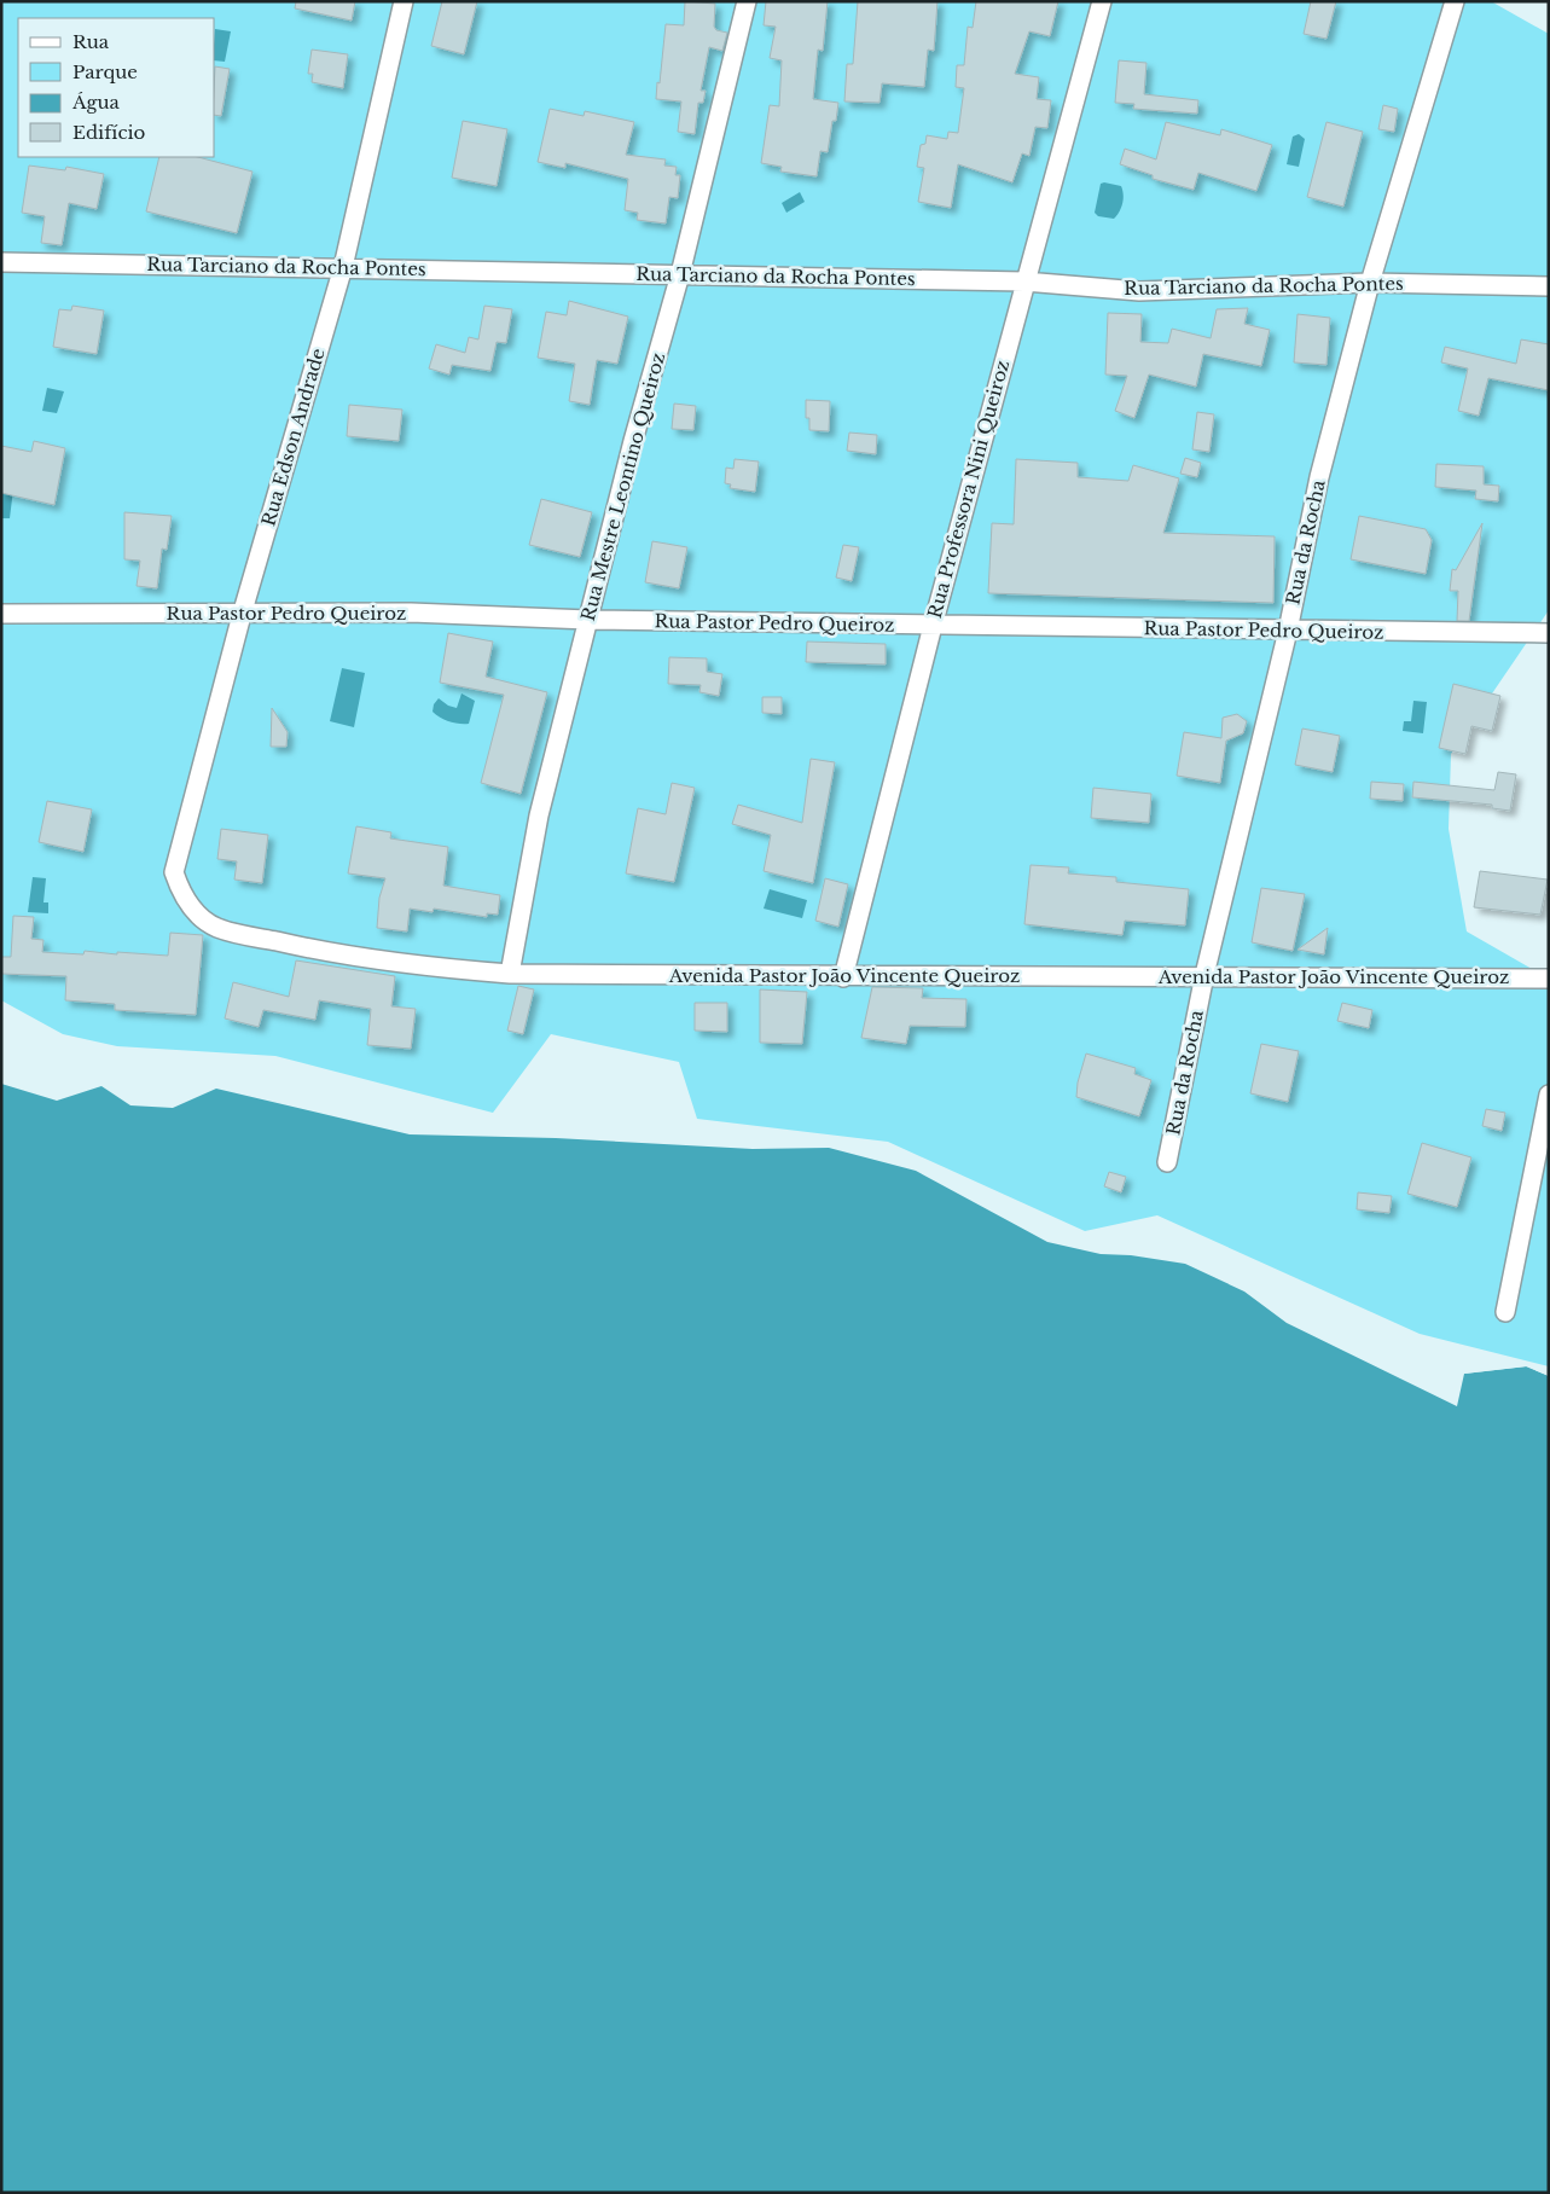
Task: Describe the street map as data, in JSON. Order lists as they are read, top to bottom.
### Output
{
  "streets": {
    "street": [
      "Rua Tarciano da Rocha Pontes",
      "Rua Edson Andrade",
      "Rua Mestre Leontino Queiroz",
      "Rua Professora Nini Queiroz",
      "Rua da Rocha",
      "Rua Pastor Pedro Queiroz",
      "Avenida Pastor João Vincente Queiroz"
    ]
  },
  "crossings": [
    ["Rua Tarciano da Rocha Pontes", "Rua Edson Andrade"],
    ["Rua Tarciano da Rocha Pontes", "Rua Mestre Leontino Queiroz"],
    ["Rua Tarciano da Rocha Pontes", "Rua Professora Nini Queiroz"],
    ["Rua Tarciano da Rocha Pontes", "Rua da Rocha"],
    ["Rua Edson Andrade", "Rua Pastor Pedro Queiroz"],
    ["Rua Edson Andrade", "Avenida Pastor João Vincente Queiroz"],
    ["Rua Mestre Leontino Queiroz", "Rua Pastor Pedro Queiroz"],
    ["Rua Mestre Leontino Queiroz", "Avenida Pastor João Vincente Queiroz"],
    ["Rua Professora Nini Queiroz", "Rua Pastor Pedro Queiroz"],
    ["Rua Professora Nini Queiroz", "Avenida Pastor João Vincente Queiroz"],
    ["Rua da Rocha", "Rua Pastor Pedro Queiroz"],
    ["Rua da Rocha", "Avenida Pastor João Vincente Queiroz"]
  ],
  "legend": [
    "Rua",
    "Parque",
    "Água",
    "Edifício"
  ]
}
